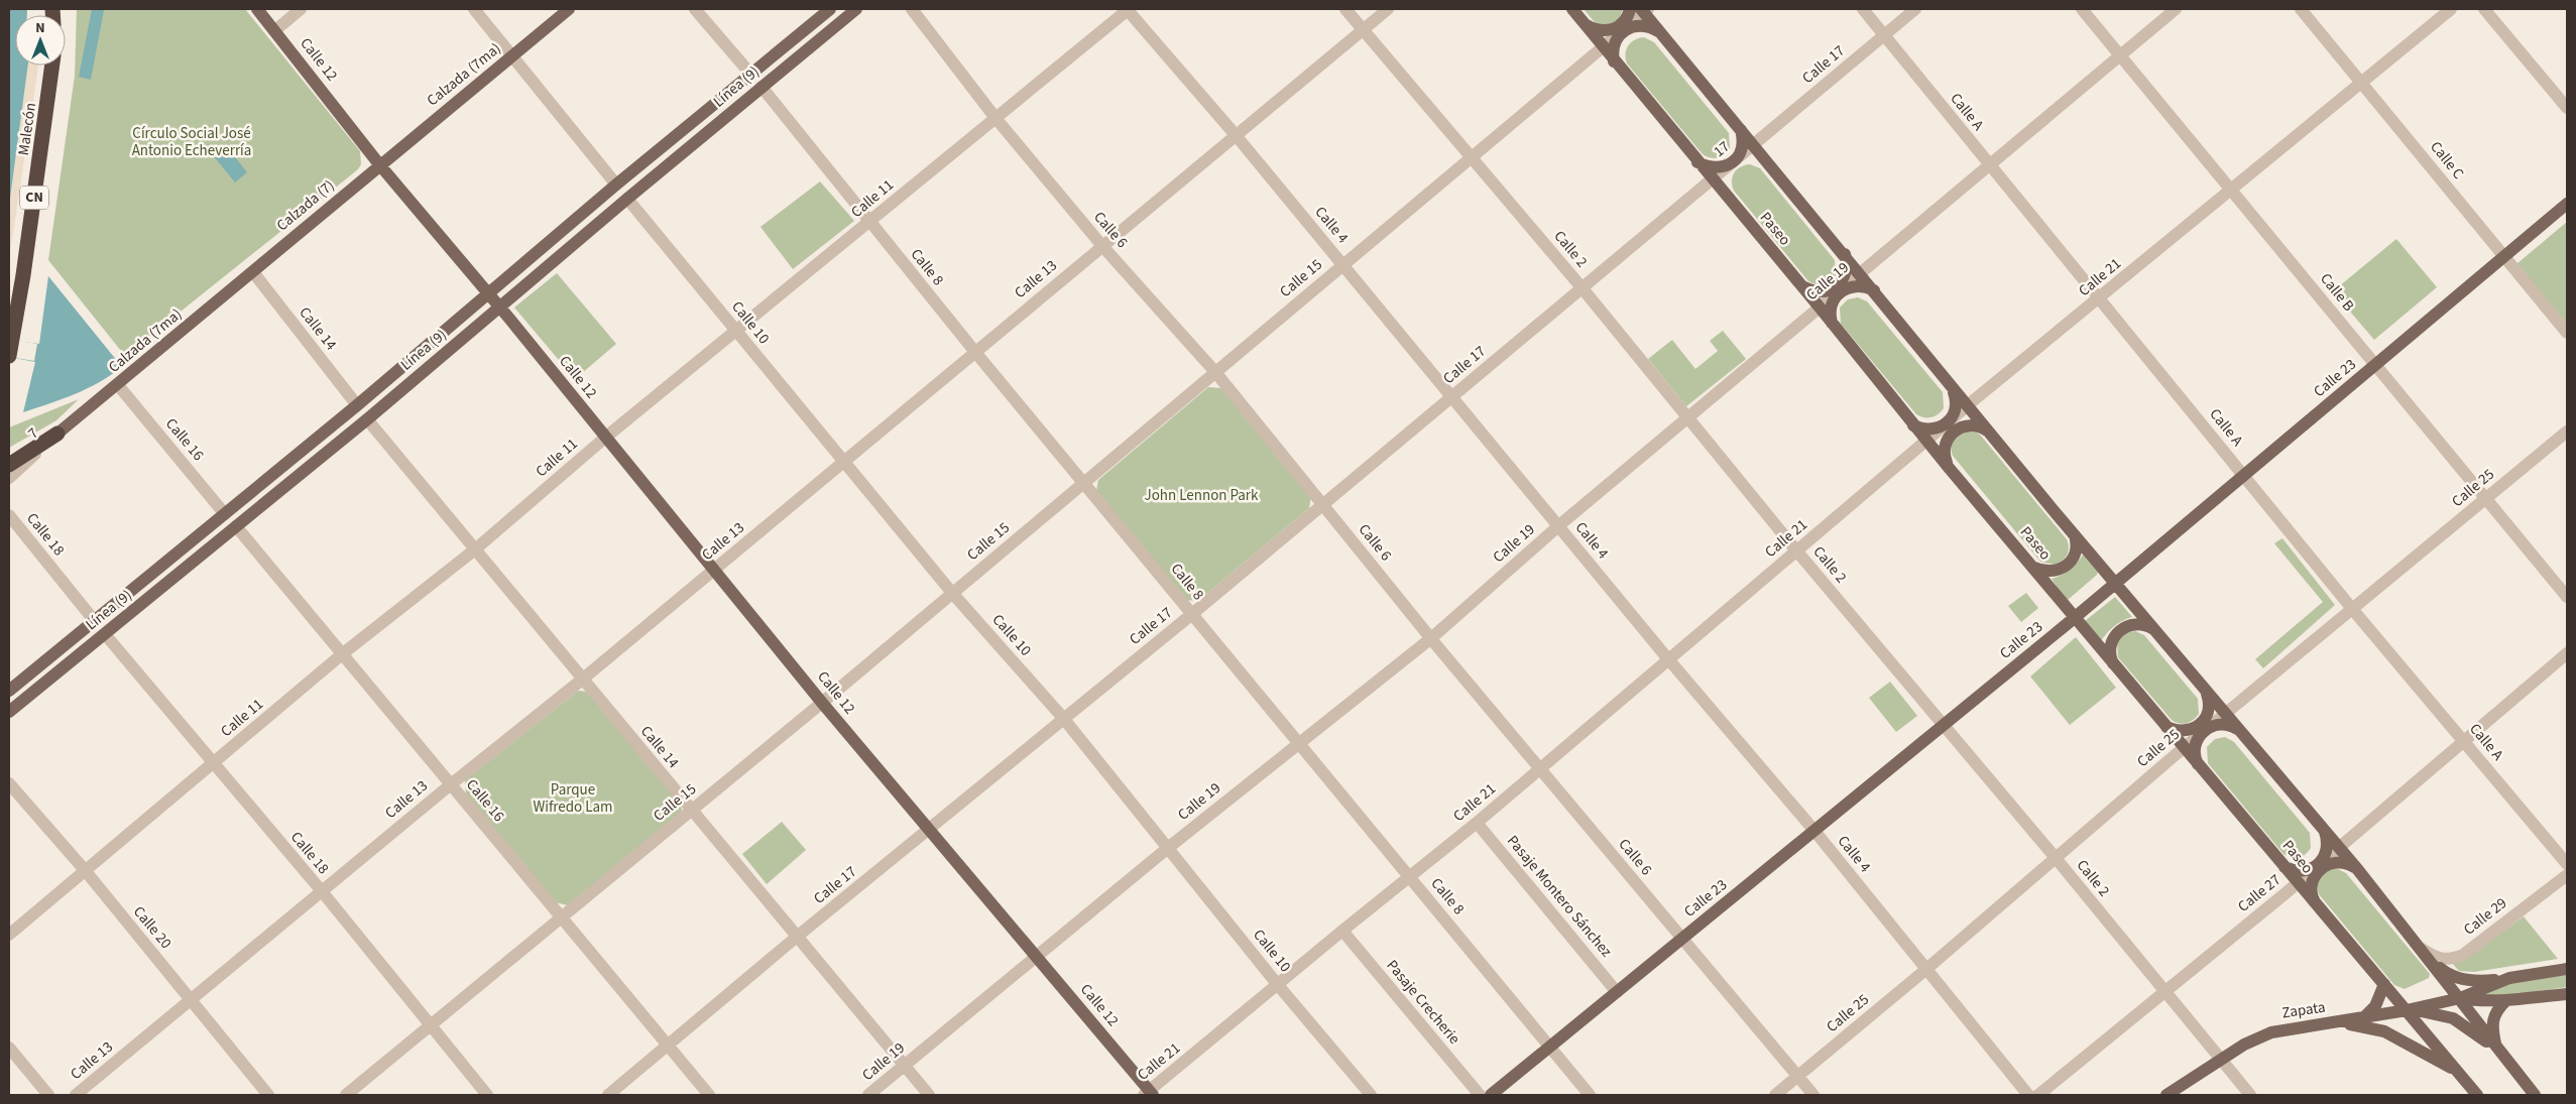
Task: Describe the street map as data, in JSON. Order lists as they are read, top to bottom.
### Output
{
  "streets": {
    "highway": ["Malecón", "CN"],
    "main road": [
      "Calle 12",
      "Calzada (7ma)",
      "Línea (9)",
      "Calzada (7)",
      "Paseo",
      "Calle 23",
      "Zapata"
    ],
    "street": [
      "Calle 17",
      "Calle A",
      "17",
      "Calle C",
      "Calle 11",
      "Calle 4",
      "Calle 6",
      "Calle 2",
      "Calle 8",
      "Calle 21",
      "Calle 15",
      "Calle 13",
      "Calle 19",
      "Calle B",
      "Calle 10",
      "Calle 14",
      "7",
      "Calle 16",
      "Calle 25",
      "Calle 18",
      "Calle 27",
      "Pasaje Montero Sánchez",
      "Calle 29",
      "Calle 20",
      "Pasaje Crecherie"
    ]
  },
  "crossings": [
    ["Calle 12", "Calle 17"],
    ["Calle 12", "Calzada (7ma)"],
    ["Calle 12", "Línea (9)"],
    ["Calle 12", "Calle 11"],
    ["Calle 12", "Calzada (7)"],
    ["Calle 12", "Calle 21"],
    ["Calle 12", "Calle 15"],
    ["Calle 12", "Calle 13"],
    ["Calle 12", "Calle 19"],
    ["Calle 17", "Calle A"],
    ["Calle 17", "17"],
    ["Calle 17", "Calle 4"],
    ["Calle 17", "Paseo"],
    ["Calle 17", "Calle 6"],
    ["Calle 17", "Calle 2"],
    ["Calle 17", "Calle 8"],
    ["Calle 17", "Calle 10"],
    ["Calle 17", "Calle 14"],
    ["Calle 17", "Calle 16"],
    ["Calzada (7ma)", "Calzada (7)"],
    ["Calzada (7ma)", "Calle 14"],
    ["Calzada (7ma)", "7"],
    ["Calzada (7ma)", "Calle 16"],
    ["Línea (9)", "Calle 8"],
    ["Línea (9)", "Calle 10"],
    ["Línea (9)", "Calle 14"],
    ["Línea (9)", "Calle 16"],
    ["Línea (9)", "Calle 18"],
    ["Calle A", "Calle 21"],
    ["Calle A", "Calle 19"],
    ["Calle A", "Calle 23"],
    ["Calle A", "Calle 25"],
    ["Calle A", "Calle 27"],
    ["17", "Paseo"],
    ["Calle C", "Calle 21"],
    ["Calle C", "Calle 23"],
    ["Calle 11", "Calle 4"],
    ["Calle 11", "Calle 6"],
    ["Calle 11", "Calle 8"],
    ["Calle 11", "Calle 10"],
    ["Calle 11", "Calle 14"],
    ["Calle 11", "Calle 16"],
    ["Calle 11", "Calle 18"],
    ["Calle 11", "Calle 20"],
    ["Calzada (7)", "Calle 14"],
    ["Calle 4", "Calle 21"],
    ["Calle 4", "Calle 15"],
    ["Calle 4", "Calle 13"],
    ["Calle 4", "Calle 19"],
    ["Calle 4", "Calle 23"],
    ["Calle 4", "Calle 25"],
    ["Paseo", "Calle 21"],
    ["Paseo", "Calle 15"],
    ["Paseo", "Calle 19"],
    ["Paseo", "Calle 23"],
    ["Paseo", "Calle 25"],
    ["Paseo", "Calle 27"],
    ["Paseo", "Zapata"],
    ["Calle 6", "Calle 21"],
    ["Calle 6", "Calle 15"],
    ["Calle 6", "Calle 13"],
    ["Calle 6", "Calle 19"],
    ["Calle 6", "Calle 23"],
    ["Calle 6", "Calle 25"],
    ["Calle 2", "Calle 21"],
    ["Calle 2", "Calle 15"],
    ["Calle 2", "Calle 13"],
    ["Calle 2", "Calle 19"],
    ["Calle 2", "Calle 23"],
    ["Calle 2", "Calle 25"],
    ["Calle 2", "Calle 27"],
    ["Calle 2", "Zapata"],
    ["Calle 8", "Calle 21"],
    ["Calle 8", "Calle 15"],
    ["Calle 8", "Calle 13"],
    ["Calle 8", "Calle 19"],
    ["Calle 8", "Calle 23"],
    ["Calle 21", "Calle B"],
    ["Calle 21", "Calle 10"],
    ["Calle 21", "Pasaje Montero Sánchez"],
    ["Calle 21", "Pasaje Crecherie"],
    ["Calle 15", "Calle 10"],
    ["Calle 15", "Calle 14"],
    ["Calle 15", "Calle 16"],
    ["Calle 15", "Calle 18"],
    ["Calle 13", "Calle 10"],
    ["Calle 13", "Calle 14"],
    ["Calle 13", "Calle 16"],
    ["Calle 13", "Calle 18"],
    ["Calle 13", "Calle 20"],
    ["Calle 19", "Calle B"],
    ["Calle 19", "Calle 10"],
    ["Calle 19", "Calle 14"],
    ["Calle B", "Calle 23"],
    ["Calle B", "Calle 25"],
    ["Calle 23", "Pasaje Montero Sánchez"]
  ],
  "parks": ["Círculo Social José Antonio Echeverría", "John Lennon Park", "Parque Wifredo Lam"],
  "north": "top"
}
